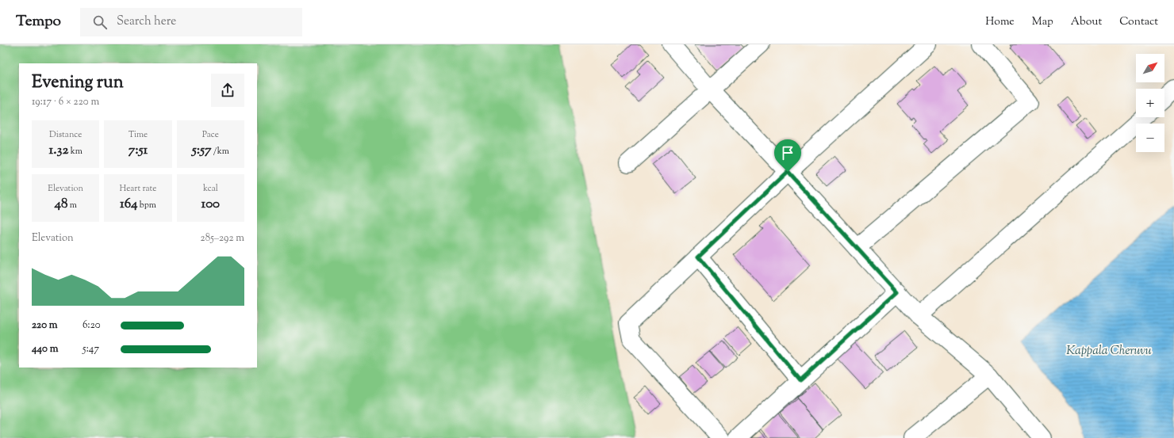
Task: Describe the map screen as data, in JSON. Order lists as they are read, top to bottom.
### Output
{
  "water": ["Kappala Cheruvu"],
  "north": "top right",
  "page": {
    "header": "Tempo",
    "search": "Search here",
    "nav": [
      "Home",
      "Map",
      "About",
      "Contact"
    ],
    "map_buttons": ["+", "−"],
    "heading": ["Evening run", "19:17 · 6 × 220 m"],
    "stats": [
      ["Distance", "1.32 km"],
      ["Time", "7:51"],
      ["Pace", "5:57 /km"],
      ["Elevation", "48 m"],
      ["Heart rate", "164 bpm"],
      ["kcal", "100"]
    ],
    "chart": ["Elevation", "285–292 m"],
    "list": [
      {
        "name": "220 m",
        "note": "6:20"
      },
      {
        "name": "440 m",
        "note": "5:47"
      }
    ]
  }
}
